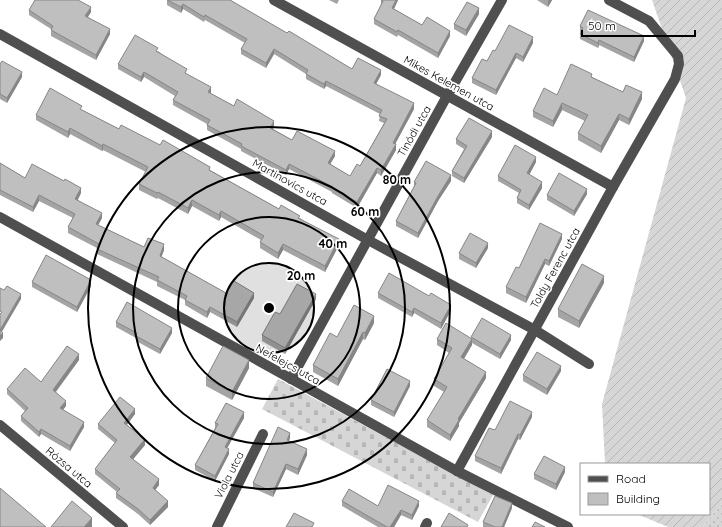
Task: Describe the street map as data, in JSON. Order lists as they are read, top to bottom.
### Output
{
  "streets": {
    "street": [
      "Mikes Kelemen utca",
      "Tinódi utca",
      "Martinovics utca",
      "Toldy Ferenc utca",
      "Nefelejcs utca",
      "Rózsa utca",
      "Viola utca"
    ]
  },
  "crossings": [
    ["Mikes Kelemen utca", "Tinódi utca"],
    ["Mikes Kelemen utca", "Toldy Ferenc utca"],
    ["Tinódi utca", "Martinovics utca"],
    ["Tinódi utca", "Nefelejcs utca"],
    ["Martinovics utca", "Toldy Ferenc utca"],
    ["Toldy Ferenc utca", "Nefelejcs utca"]
  ],
  "legend": ["Road", "Building"],
  "scale_bar": "50 m",
  "rings": [
    "80 m",
    "60 m",
    "40 m",
    "20 m"
  ]
}
